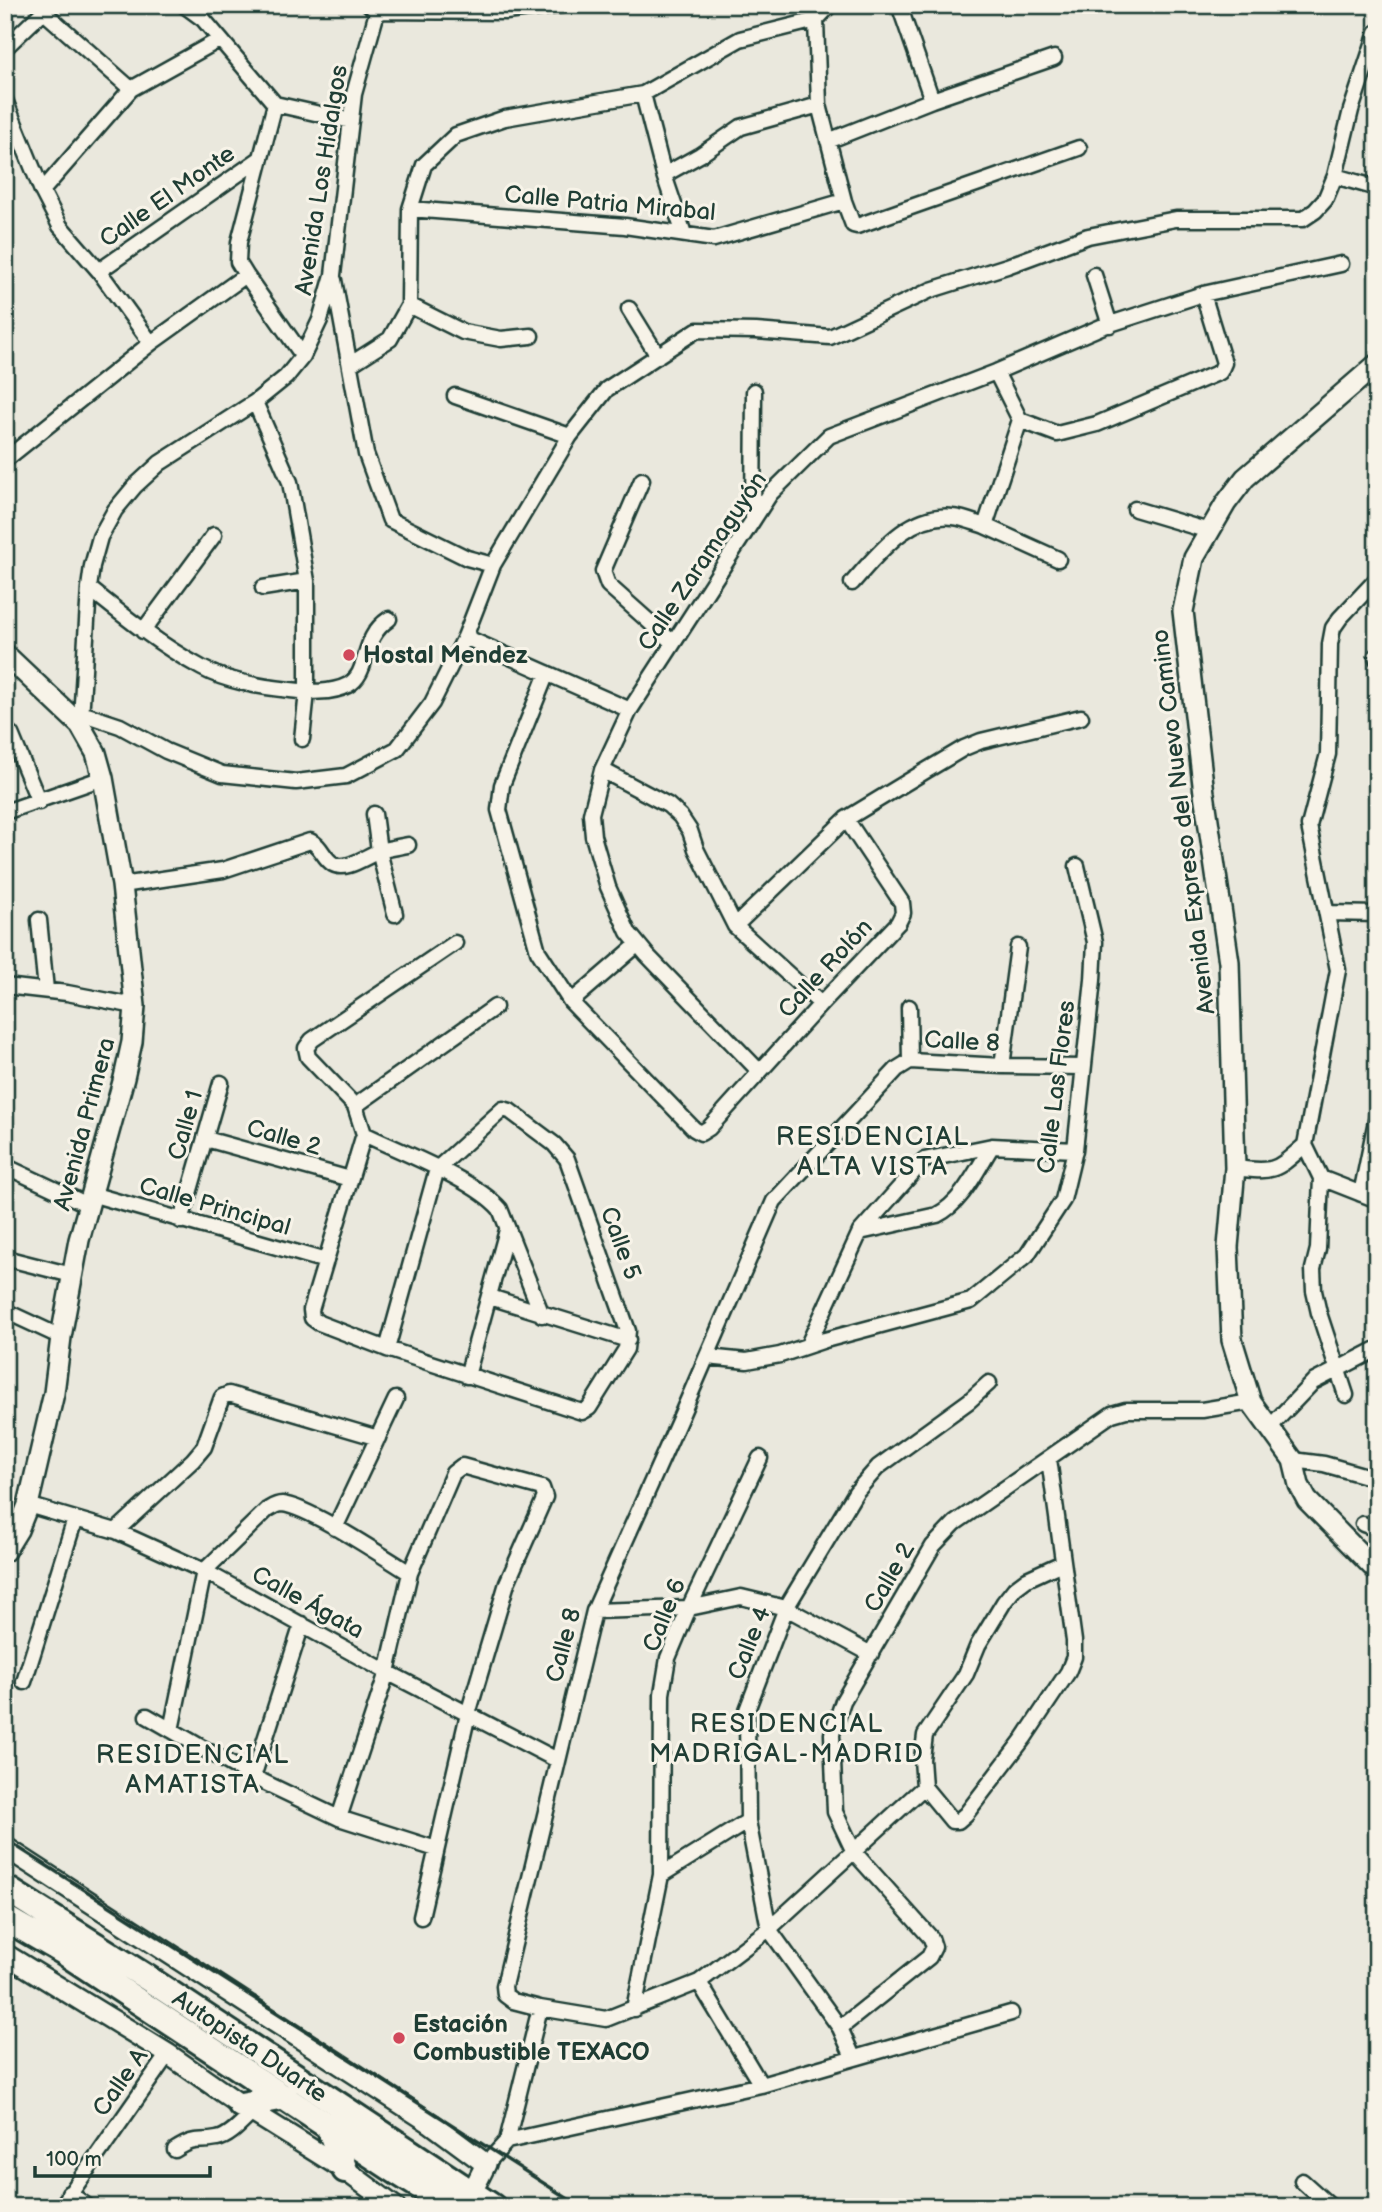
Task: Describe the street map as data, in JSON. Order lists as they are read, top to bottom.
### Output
{
  "streets": {
    "highway": ["Autopista Duarte"],
    "street": [
      "Avenida Los Hidalgos",
      "Calle El Monte",
      "Calle Patria Mirabal",
      "Calle Zaramaguyón",
      "Avenida Expreso del Nuevo Camino",
      "Calle Rolón",
      "Calle 8",
      "Calle Las Flores",
      "Avenida Primera",
      "Calle 1",
      "Calle 2",
      "Calle Principal",
      "Calle 5",
      "Calle Ágata",
      "Calle 6",
      "Calle 4",
      "Calle A"
    ]
  },
  "crossings": [
    ["Avenida Los Hidalgos", "Avenida Primera"],
    ["Calle Zaramaguyón", "Calle Rolón"],
    ["Avenida Expreso del Nuevo Camino", "Calle 2"],
    ["Calle 8", "Calle Las Flores"],
    ["Calle 8", "Calle 2"],
    ["Calle 8", "Calle Ágata"],
    ["Calle 8", "Calle 6"],
    ["Calle 8", "Calle 4"],
    ["Avenida Primera", "Calle Principal"],
    ["Avenida Primera", "Calle Ágata"],
    ["Calle 1", "Calle 2"],
    ["Calle 1", "Calle Principal"],
    ["Calle 2", "Calle 4"]
  ],
  "districts": ["RESIDENCIAL ALTA VISTA", "RESIDENCIAL MADRIGAL-MADRID", "RESIDENCIAL AMATISTA"],
  "places": ["Hostal Mendez", "Estación Combustible TEXACO"],
  "scale_bar": "100 m"
}
